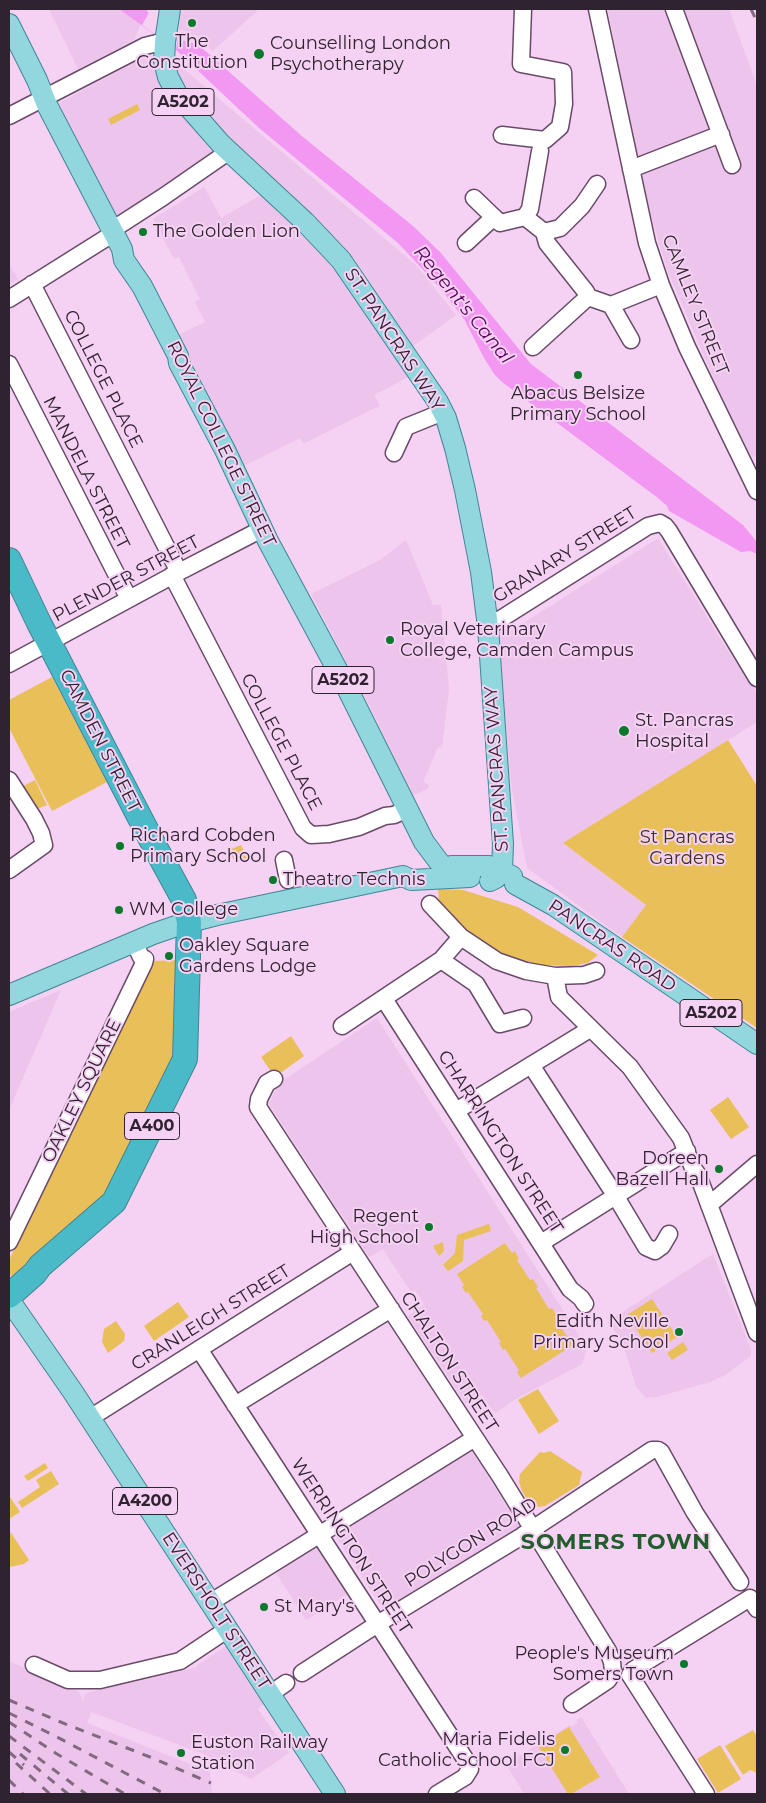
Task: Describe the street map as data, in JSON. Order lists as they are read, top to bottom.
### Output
{
  "streets": {
    "highway": ["CAMDEN STREET", "A400"],
    "main road": [
      "A5202",
      "ST. PANCRAS WAY",
      "ROYAL COLLEGE STREET",
      "PANCRAS ROAD",
      "A4200",
      "EVERSHOLT STREET"
    ],
    "street": [
      "CAMLEY STREET",
      "COLLEGE PLACE",
      "MANDELA STREET",
      "GRANARY STREET",
      "PLENDER STREET",
      "OAKLEY SQUARE",
      "CHARRINGTON STREET",
      "CRANLEIGH STREET",
      "CHALTON STREET",
      "POLYGON ROAD",
      "WERRINGTON STREET"
    ]
  },
  "crossings": [
    ["A5202", "ST. PANCRAS WAY"],
    ["A5202", "ROYAL COLLEGE STREET"],
    ["A5202", "PANCRAS ROAD"],
    ["ST. PANCRAS WAY", "GRANARY STREET"],
    ["ST. PANCRAS WAY", "PANCRAS ROAD"],
    ["COLLEGE PLACE", "ROYAL COLLEGE STREET"],
    ["COLLEGE PLACE", "PLENDER STREET"],
    ["ROYAL COLLEGE STREET", "PLENDER STREET"],
    ["MANDELA STREET", "PLENDER STREET"],
    ["PLENDER STREET", "CAMDEN STREET"],
    ["CAMDEN STREET", "A400"],
    ["A400", "EVERSHOLT STREET"],
    ["CRANLEIGH STREET", "CHALTON STREET"],
    ["CRANLEIGH STREET", "WERRINGTON STREET"],
    ["CRANLEIGH STREET", "EVERSHOLT STREET"],
    ["CHALTON STREET", "POLYGON ROAD"],
    ["POLYGON ROAD", "WERRINGTON STREET"]
  ],
  "districts": ["SOMERS TOWN"],
  "water": ["Regent's Canal"],
  "parks": ["St Pancras Gardens"],
  "places": [
    "The Constitution",
    "Counselling London Psychotherapy",
    "The Golden Lion",
    "Abacus Belsize Primary School",
    "Royal Veterinary College, Camden Campus",
    "St. Pancras Hospital",
    "Richard Cobden Primary School",
    "Theatro Technis",
    "WM College",
    "Oakley Square Gardens Lodge",
    "Doreen Bazell Hall",
    "Regent High School",
    "Edith Neville Primary School",
    "St Mary's",
    "People's Museum Somers Town",
    "Maria Fidelis Catholic School FCJ",
    "Euston Railway Station"
  ]
}
